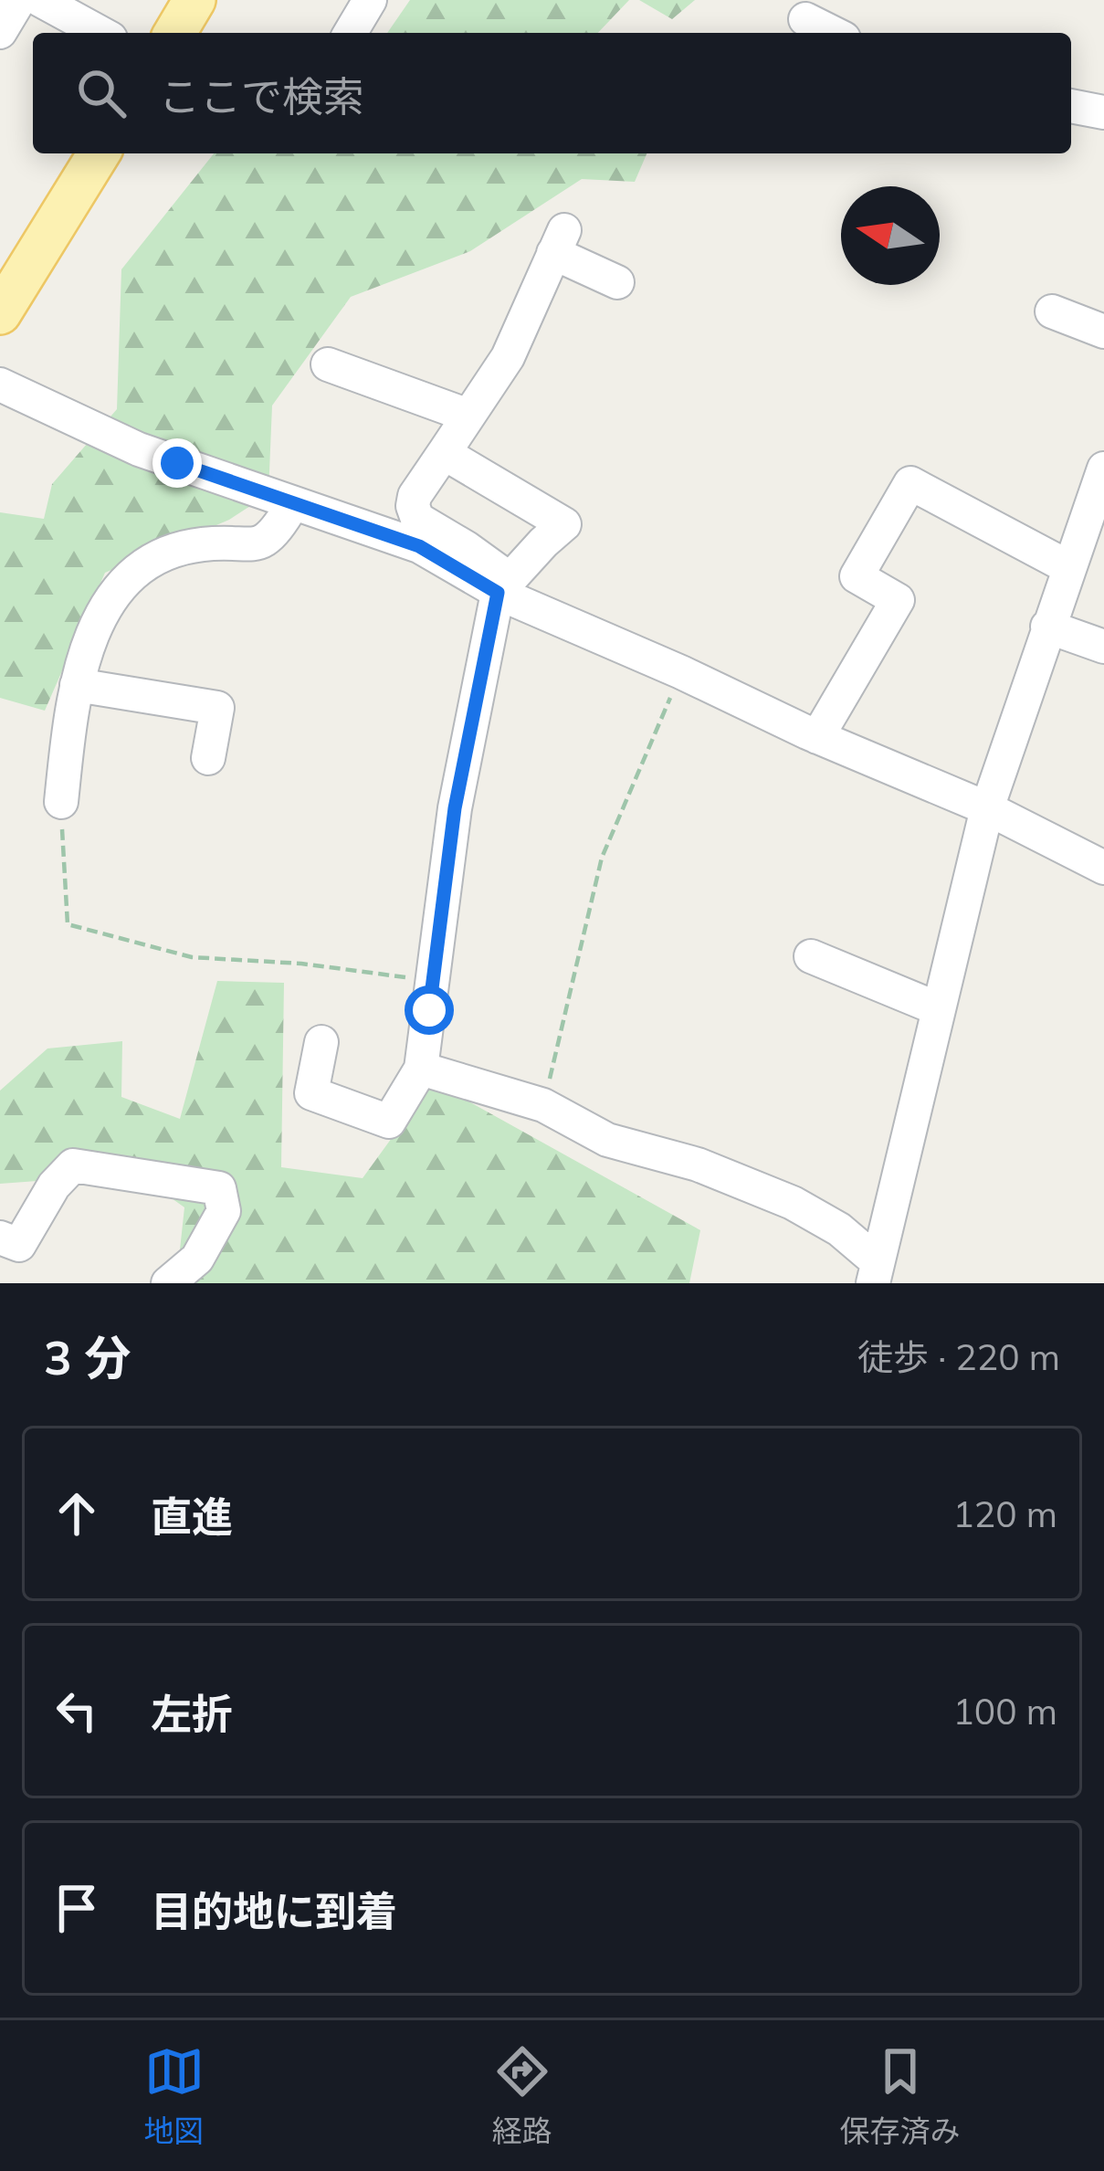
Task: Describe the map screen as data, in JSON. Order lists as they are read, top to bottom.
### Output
{
  "north": "left",
  "page": {
    "search": "ここで検索",
    "heading": ["3 分", "徒歩 · 220 m"],
    "list": [
      ["直進", "120 m"],
      ["左折", "100 m"],
      "目的地に到着"
    ],
    "nav": ["地図", "経路", "保存済み"]
  }
}
